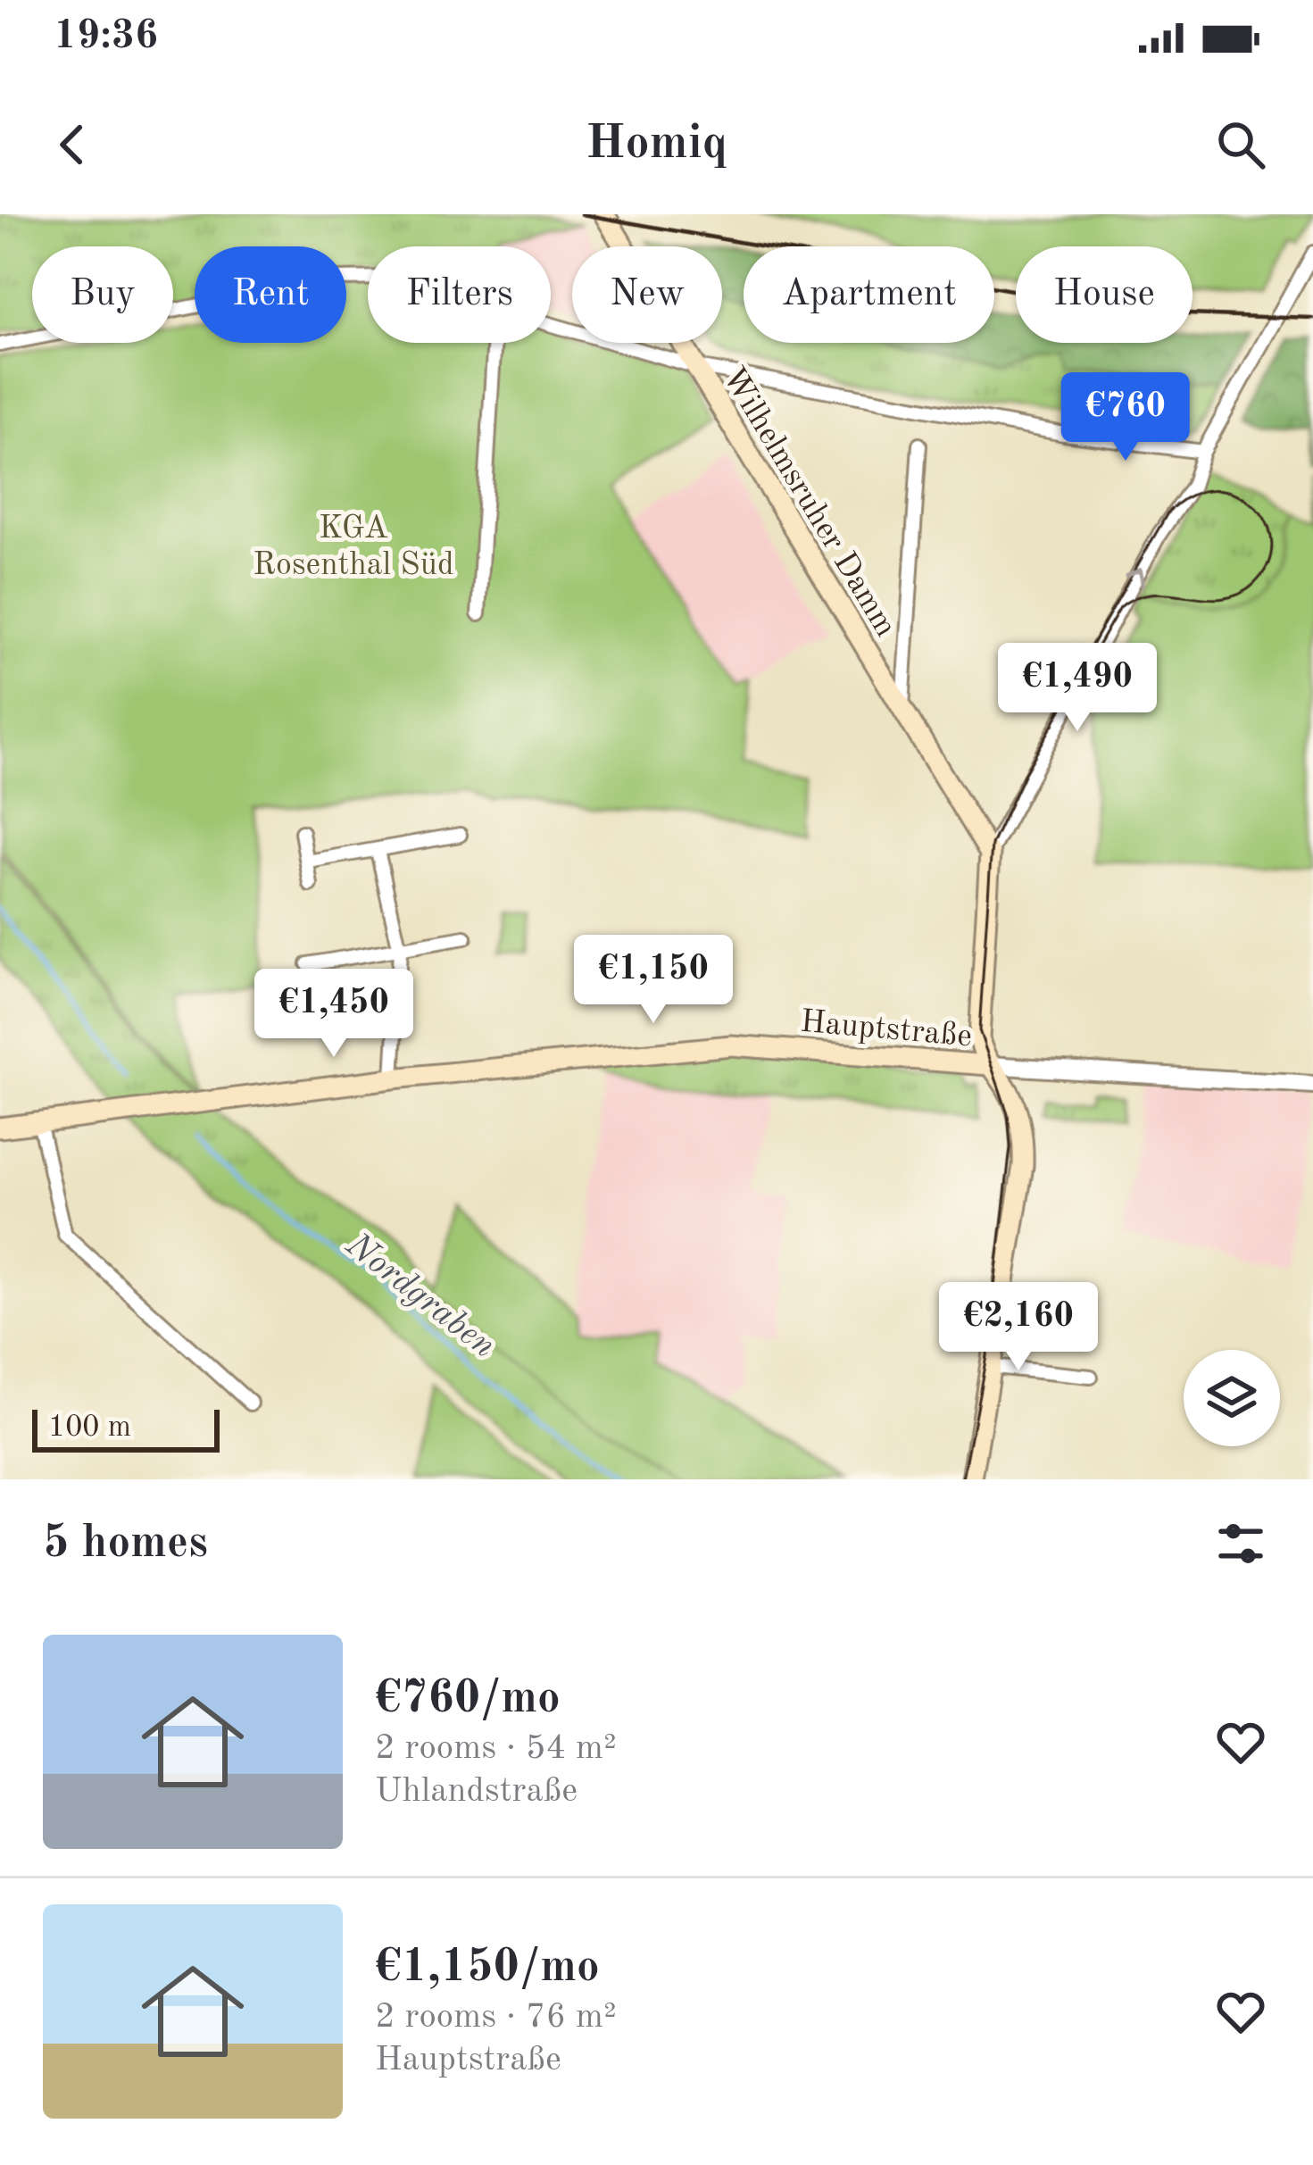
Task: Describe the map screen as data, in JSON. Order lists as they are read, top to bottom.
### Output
{
  "streets": {
    "main road": ["Wilhelmsruher Damm", "Hauptstraße"]
  },
  "water": ["Nordgraben"],
  "parks": ["KGA Rosenthal Süd"],
  "scale_bar": "100 m",
  "page": {
    "status": "19:36",
    "header": "Homiq",
    "chip": [
      "Buy",
      "Rent",
      "Filters",
      "New",
      "Apartment",
      "House"
    ],
    "price": [
      "€760",
      "€1,490",
      "€1,150",
      "€1,450",
      "€2,160"
    ],
    "scale": "100 m",
    "heading": "5 homes",
    "list": [
      {
        "name": "€760/mo",
        "note": "2 rooms · 54 m² · Uhlandstraße"
      },
      {
        "name": "€1,150/mo",
        "note": "2 rooms · 76 m² · Hauptstraße"
      }
    ]
  }
}
